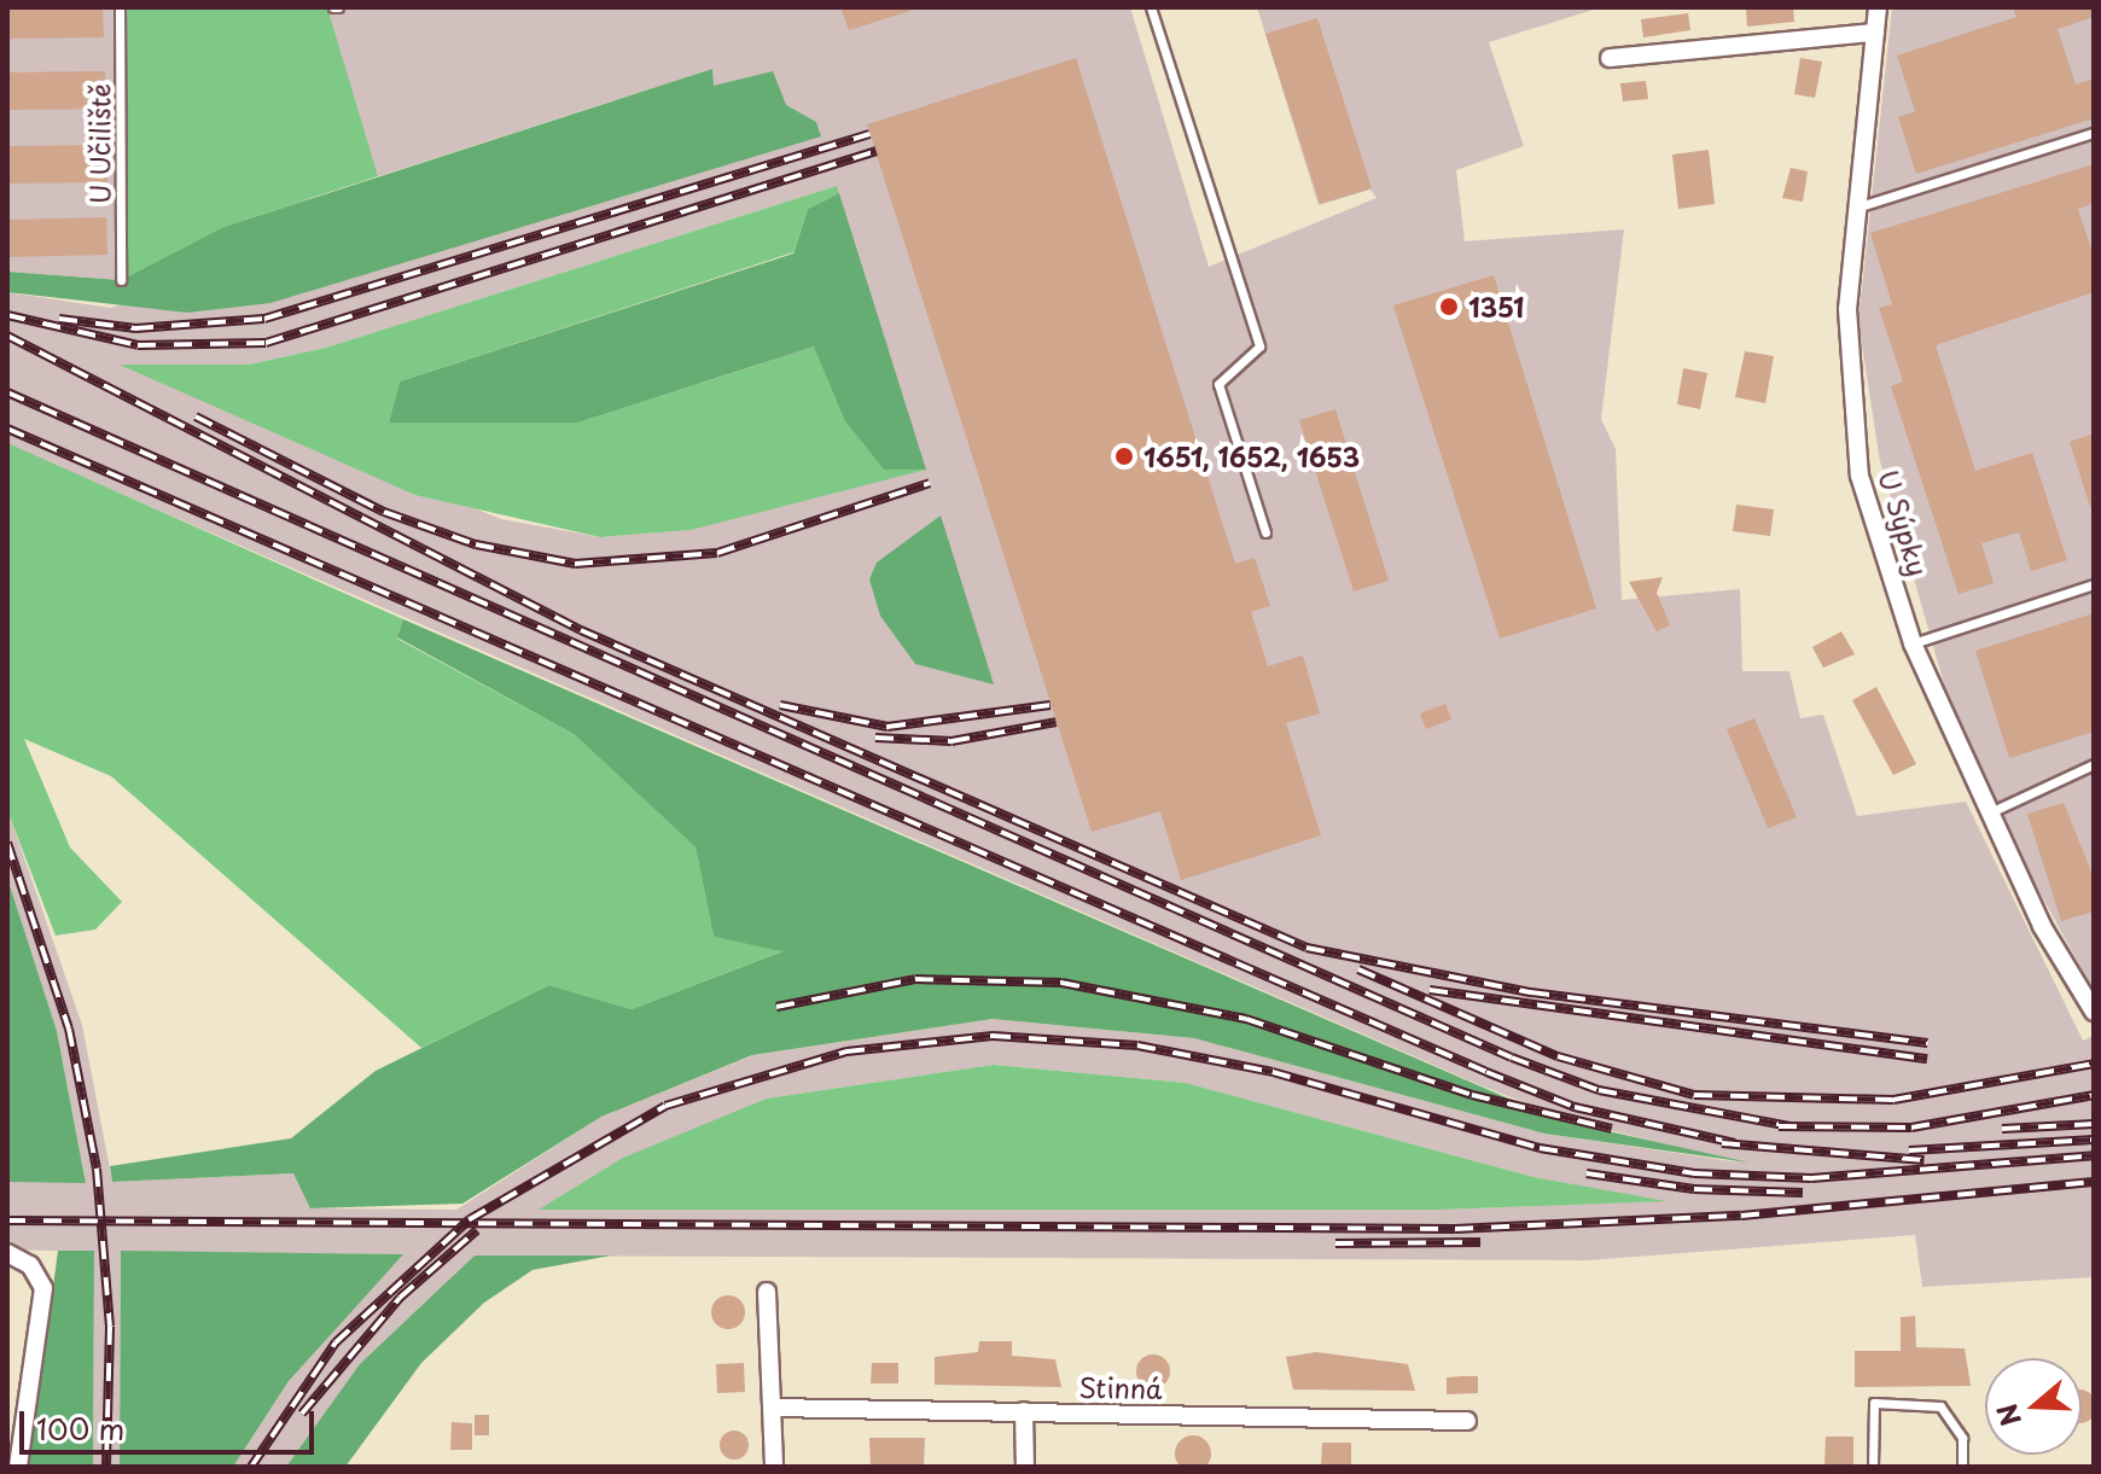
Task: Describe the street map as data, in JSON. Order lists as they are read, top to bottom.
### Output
{
  "streets": {
    "street": ["U Sýpky", "Stinná"],
    "lane": ["U Učiliště"]
  },
  "places": ["1351", "1651, 1652, 1653"],
  "scale_bar": "100 m",
  "north": "left"
}
